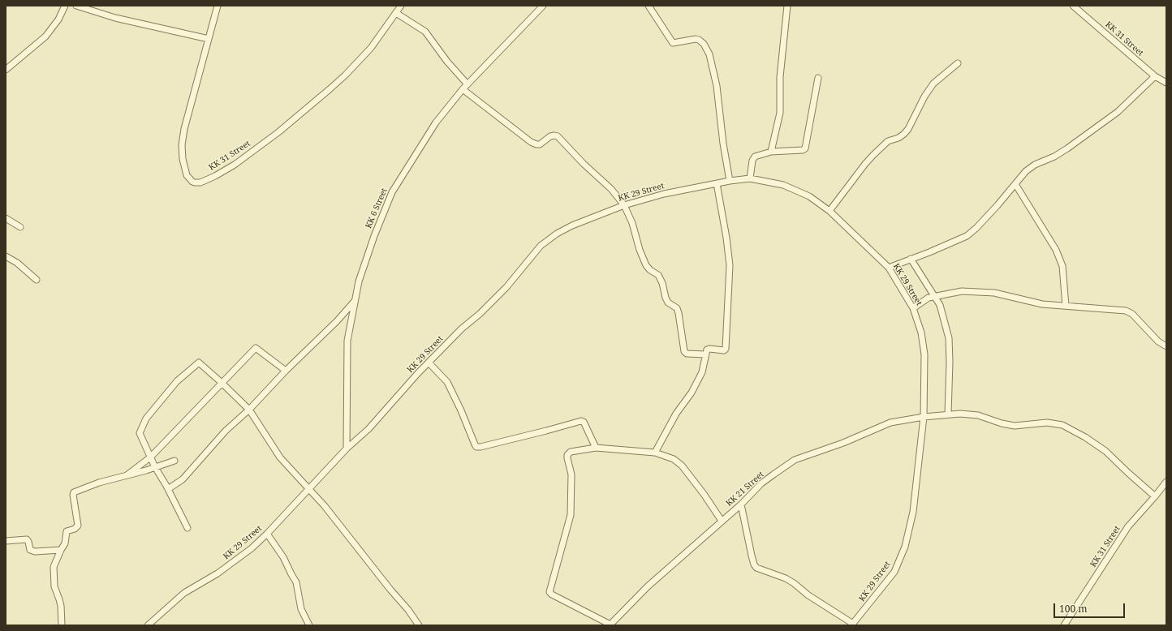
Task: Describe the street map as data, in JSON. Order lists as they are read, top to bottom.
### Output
{
  "streets": {
    "street": [
      "KK 31 Street",
      "KK 29 Street",
      "KK 6 Street",
      "KK 21 Street"
    ]
  },
  "crossings": [
    ["KK 31 Street", "KK 21 Street"],
    ["KK 29 Street", "KK 6 Street"],
    ["KK 29 Street", "KK 21 Street"]
  ],
  "scale_bar": "100 m"
}
